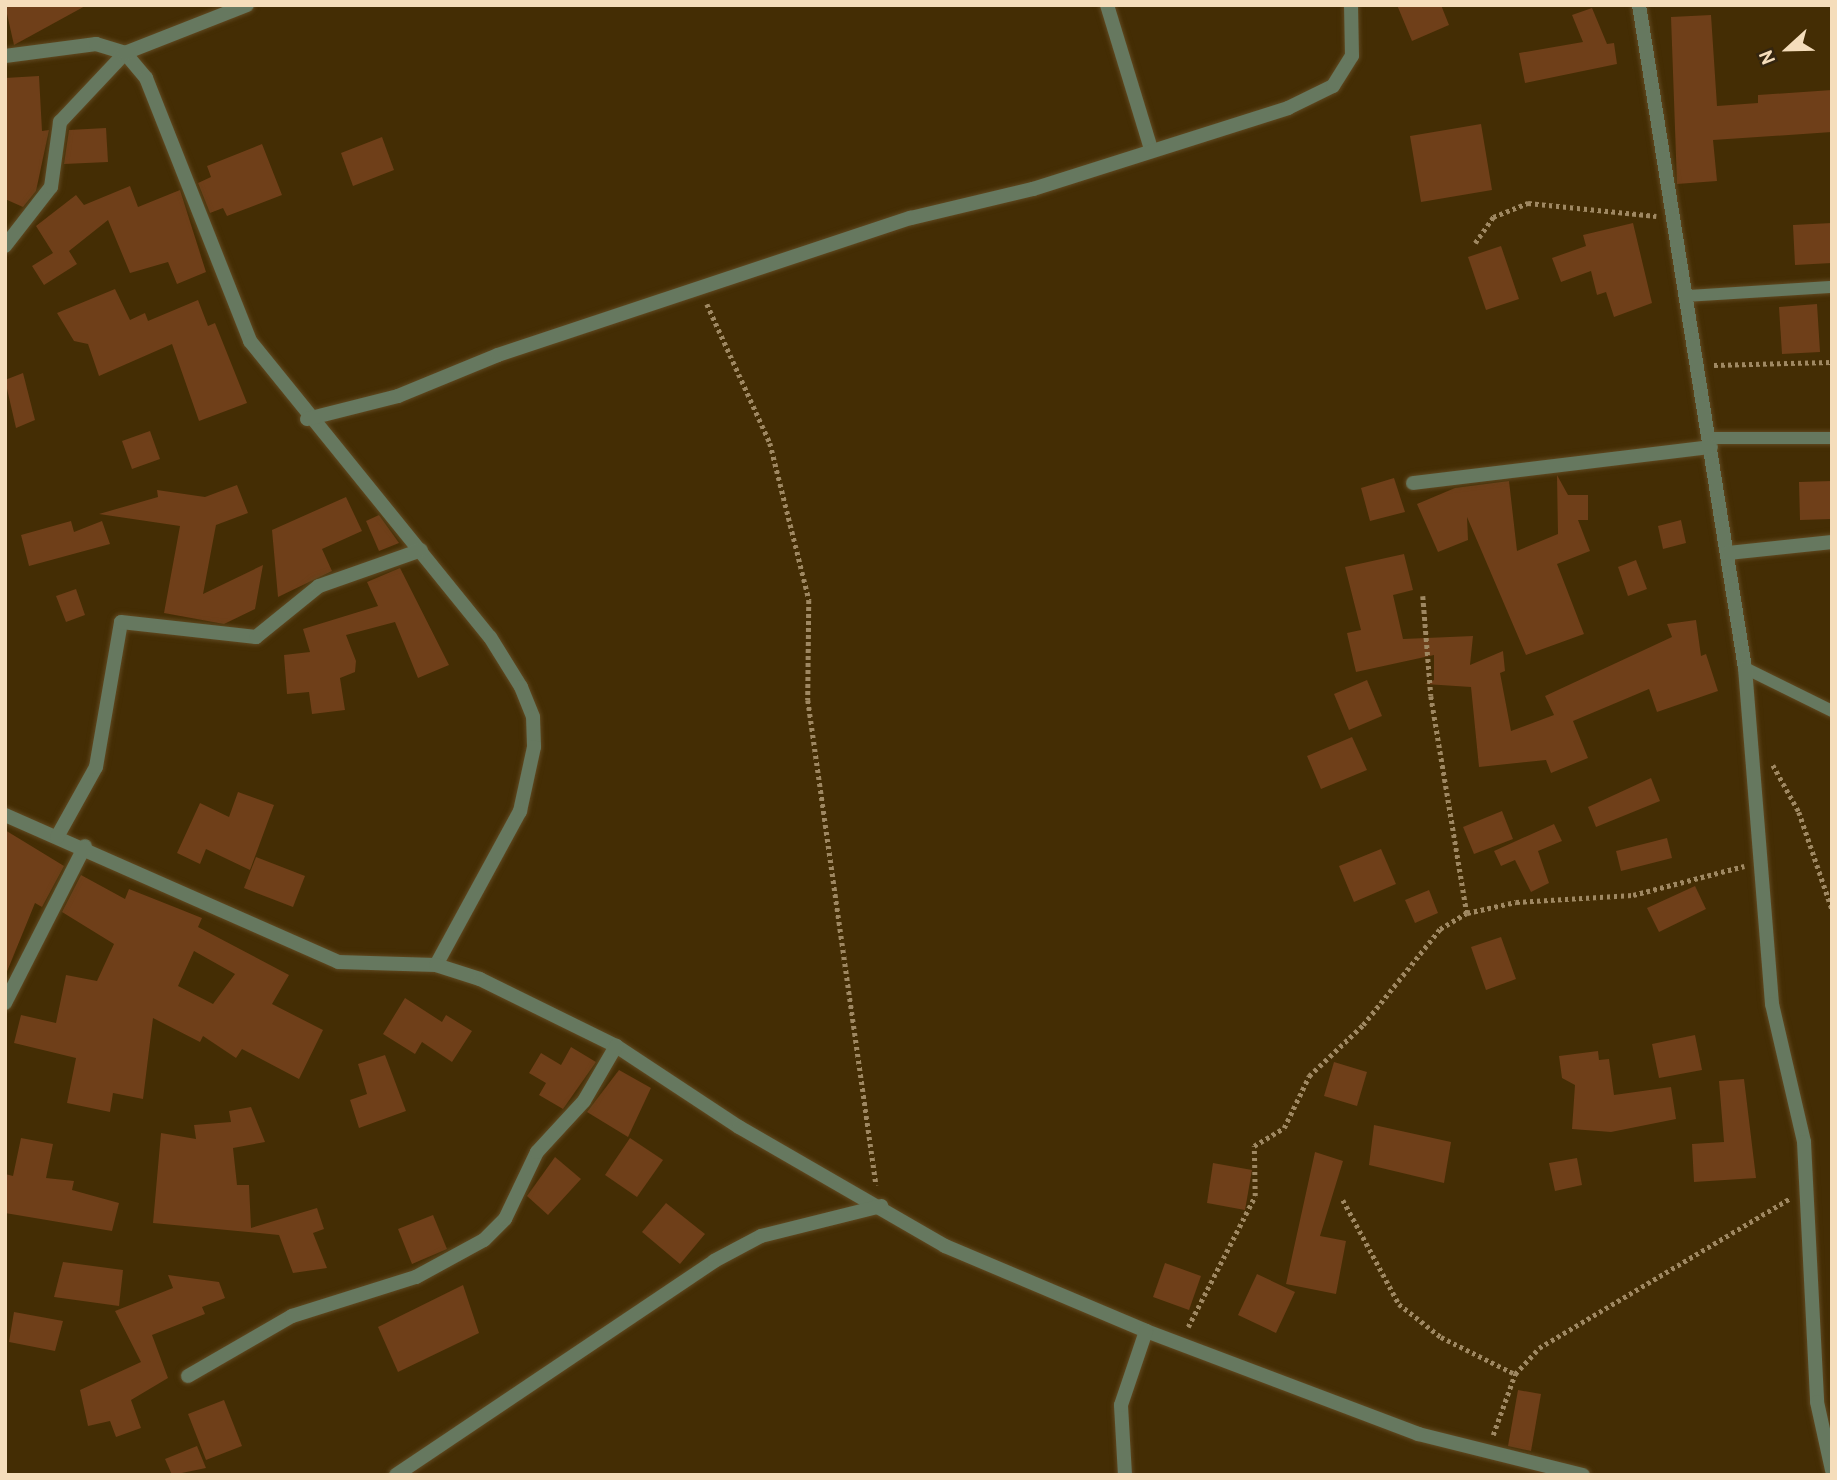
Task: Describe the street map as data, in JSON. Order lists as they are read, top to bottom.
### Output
{
  "north": "left"
}
